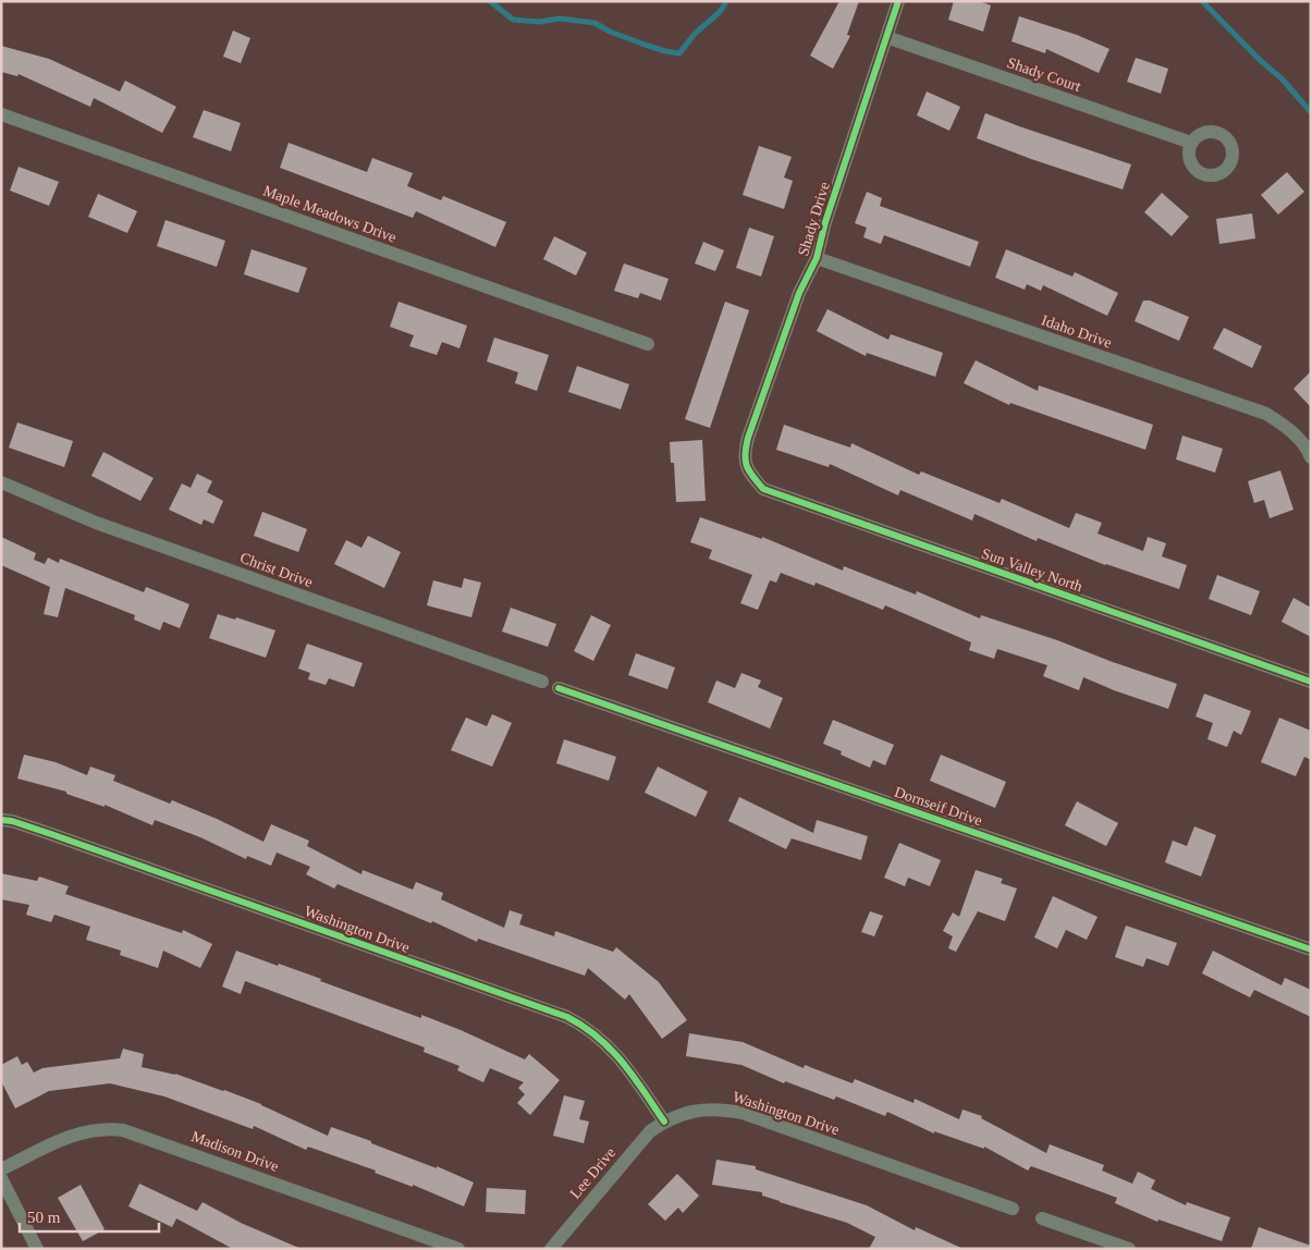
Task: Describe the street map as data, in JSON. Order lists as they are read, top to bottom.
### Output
{
  "streets": {
    "street": [
      "Shady Court",
      "Maple Meadows Drive",
      "Shady Drive",
      "Idaho Drive",
      "Christ Drive",
      "Sun Valley North",
      "Dornseif Drive",
      "Washington Drive",
      "Madison Drive",
      "Lee Drive"
    ]
  },
  "crossings": [
    ["Shady Court", "Shady Drive"],
    ["Shady Drive", "Idaho Drive"],
    ["Shady Drive", "Sun Valley North"],
    ["Washington Drive", "Lee Drive"]
  ],
  "scale_bar": "50 m"
}
